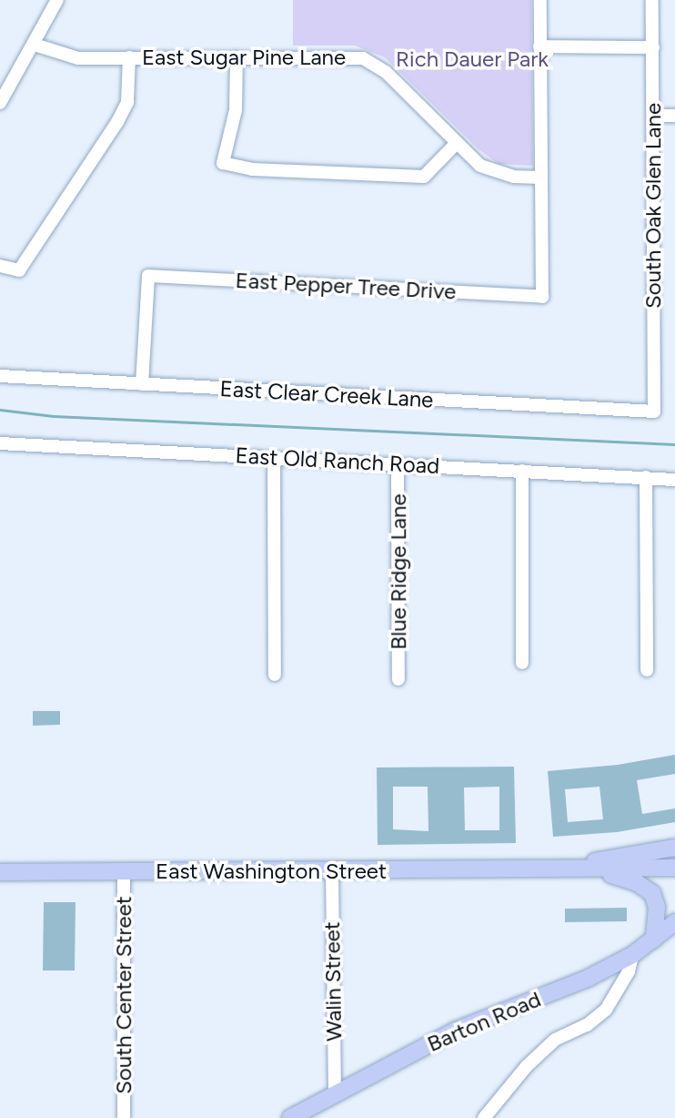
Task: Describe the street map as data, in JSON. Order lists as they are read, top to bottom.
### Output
{
  "streets": {
    "main road": ["East Washington Street", "Barton Road"],
    "street": [
      "East Sugar Pine Lane",
      "South Oak Glen Lane",
      "East Pepper Tree Drive",
      "East Clear Creek Lane",
      "East Old Ranch Road",
      "Blue Ridge Lane",
      "Walin Street",
      "South Center Street"
    ]
  },
  "crossings": [
    ["East Sugar Pine Lane", "East Pepper Tree Drive"],
    ["South Oak Glen Lane", "East Clear Creek Lane"],
    ["East Pepper Tree Drive", "East Clear Creek Lane"],
    ["East Old Ranch Road", "Blue Ridge Lane"],
    ["East Washington Street", "Walin Street"],
    ["East Washington Street", "South Center Street"],
    ["Walin Street", "Barton Road"]
  ],
  "parks": ["Rich Dauer Park"]
}
